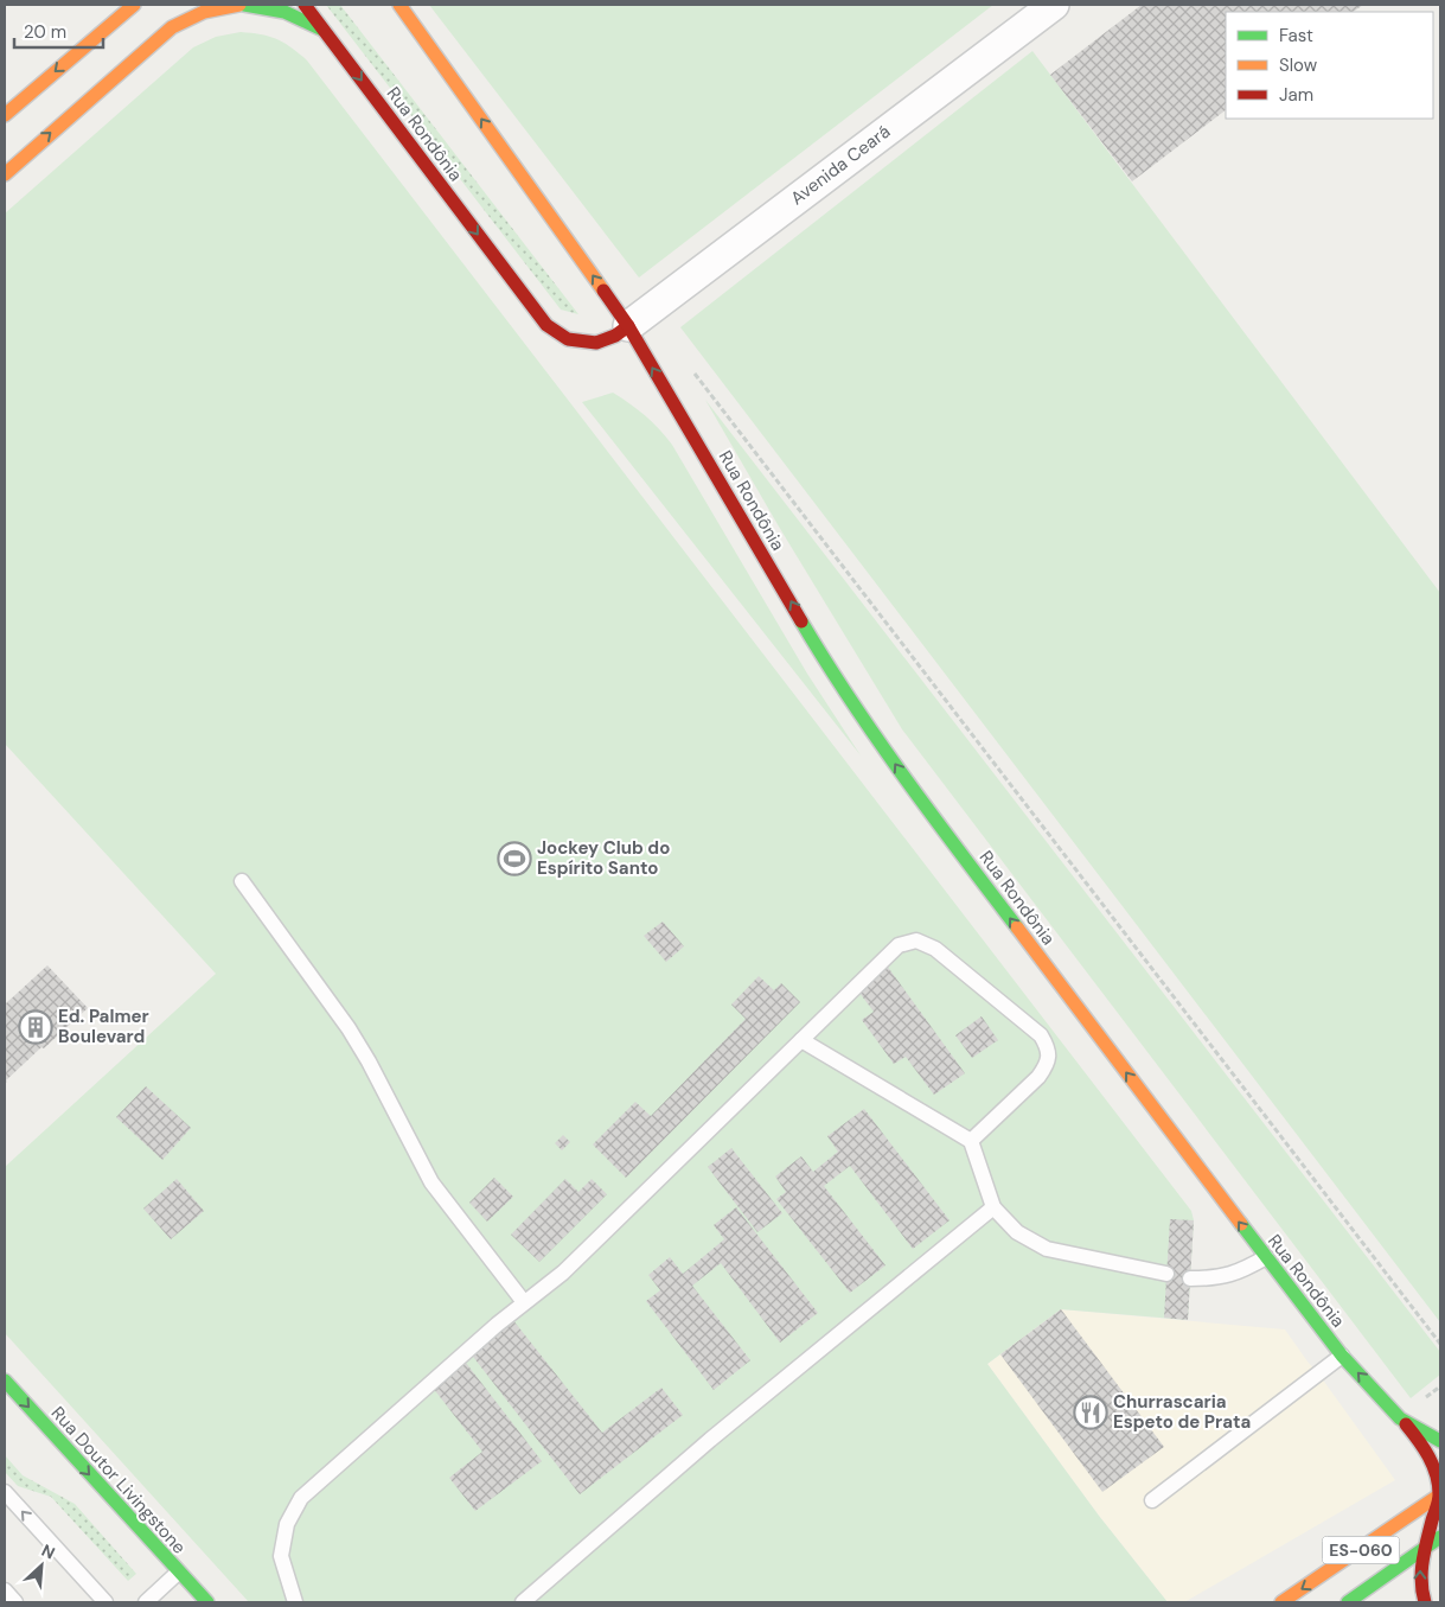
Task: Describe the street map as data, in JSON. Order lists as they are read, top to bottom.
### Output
{
  "streets": {
    "street": [
      "Rua Rondônia",
      "Avenida Ceará",
      "Rua Doutor Livingstone",
      "ES-060"
    ]
  },
  "crossings": [
    ["Rua Rondônia", "Avenida Ceará"]
  ],
  "one_way": ["Rua Doutor Livingstone"],
  "places": {
    "sports": ["Jockey Club do Espírito Santo"],
    "building": ["Ed. Palmer Boulevard"],
    "restaurant": ["Churrascaria Espeto de Prata"]
  },
  "legend": ["Fast", "Slow", "Jam"],
  "scale_bar": "20 m",
  "north": "top right"
}
